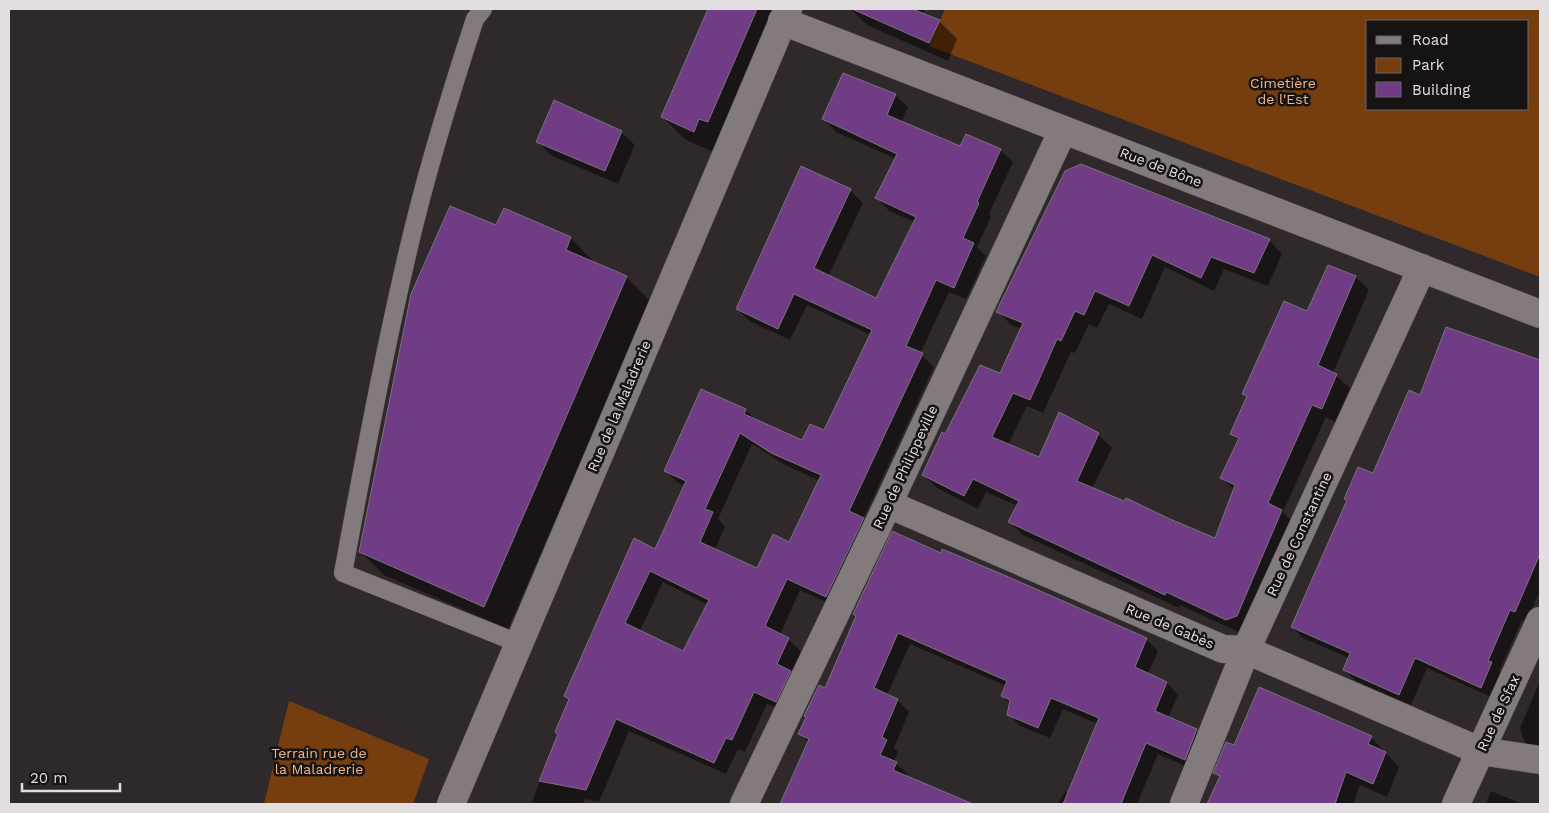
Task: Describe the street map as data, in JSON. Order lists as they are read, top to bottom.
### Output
{
  "streets": {
    "street": [
      "Rue de Bône",
      "Rue de la Maladrerie",
      "Rue de Philippeville",
      "Rue de Constantine",
      "Rue de Gabès",
      "Rue de Sfax"
    ]
  },
  "crossings": [
    ["Rue de Bône", "Rue de la Maladrerie"],
    ["Rue de Bône", "Rue de Philippeville"],
    ["Rue de Bône", "Rue de Constantine"],
    ["Rue de Philippeville", "Rue de Gabès"],
    ["Rue de Constantine", "Rue de Gabès"],
    ["Rue de Gabès", "Rue de Sfax"]
  ],
  "parks": ["Cimetière de l'Est", "Terrain rue de la Maladrerie"],
  "legend": ["Road", "Park", "Building"],
  "scale_bar": "20 m"
}
